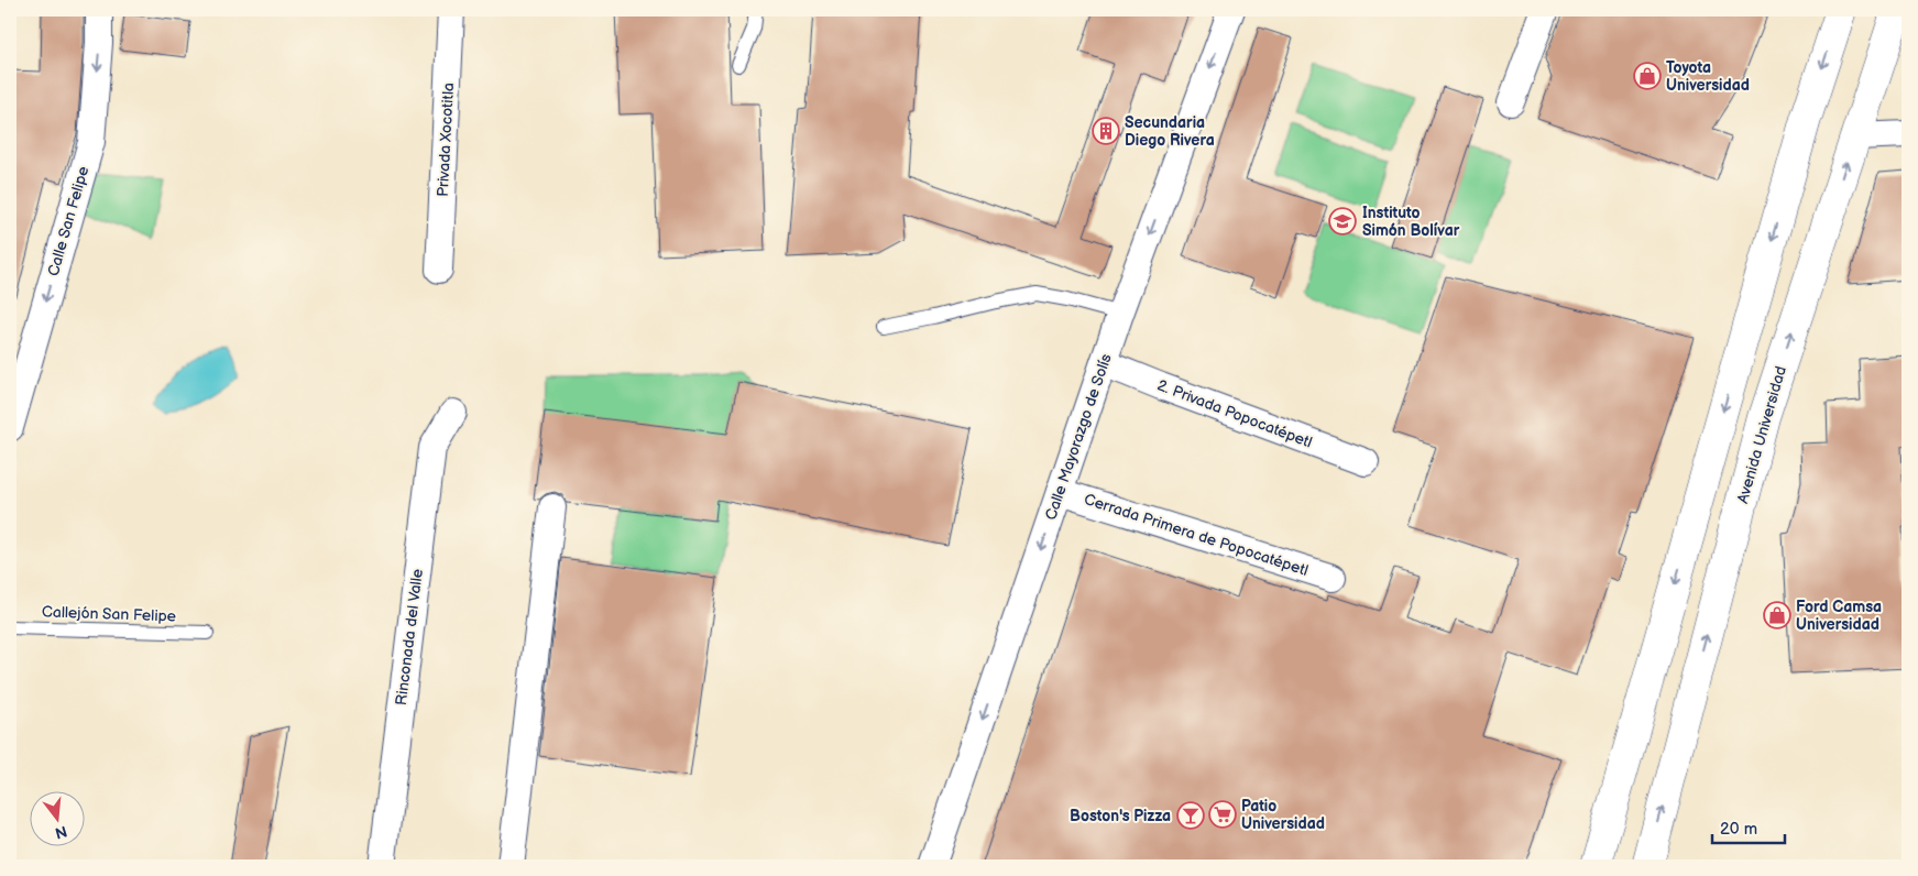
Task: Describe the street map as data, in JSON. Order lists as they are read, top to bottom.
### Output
{
  "streets": {
    "main road": ["Avenida Universidad"],
    "street": [
      "Privada Xocotitla",
      "Calle San Felipe",
      "2. Privada Popocatépetl",
      "Calle Mayorazgo de Solís",
      "Cerrada Primera de Popocatépetl",
      "Rinconada del Valle"
    ],
    "lane": ["Callejón San Felipe"]
  },
  "crossings": [
    ["2. Privada Popocatépetl", "Calle Mayorazgo de Solís"],
    ["Calle Mayorazgo de Solís", "Cerrada Primera de Popocatépetl"]
  ],
  "one_way": ["Calle San Felipe", "Calle Mayorazgo de Solís"],
  "places": {
    "shop": ["Toyota Universidad", "Ford Camsa Universidad"],
    "building": ["Secundaria Diego Rivera"],
    "school or university": ["Instituto Simón Bolívar"],
    "supermarket": ["Patio Universidad"],
    "bar": ["Boston's Pizza"]
  },
  "scale_bar": "20 m",
  "north": "bottom"
}
